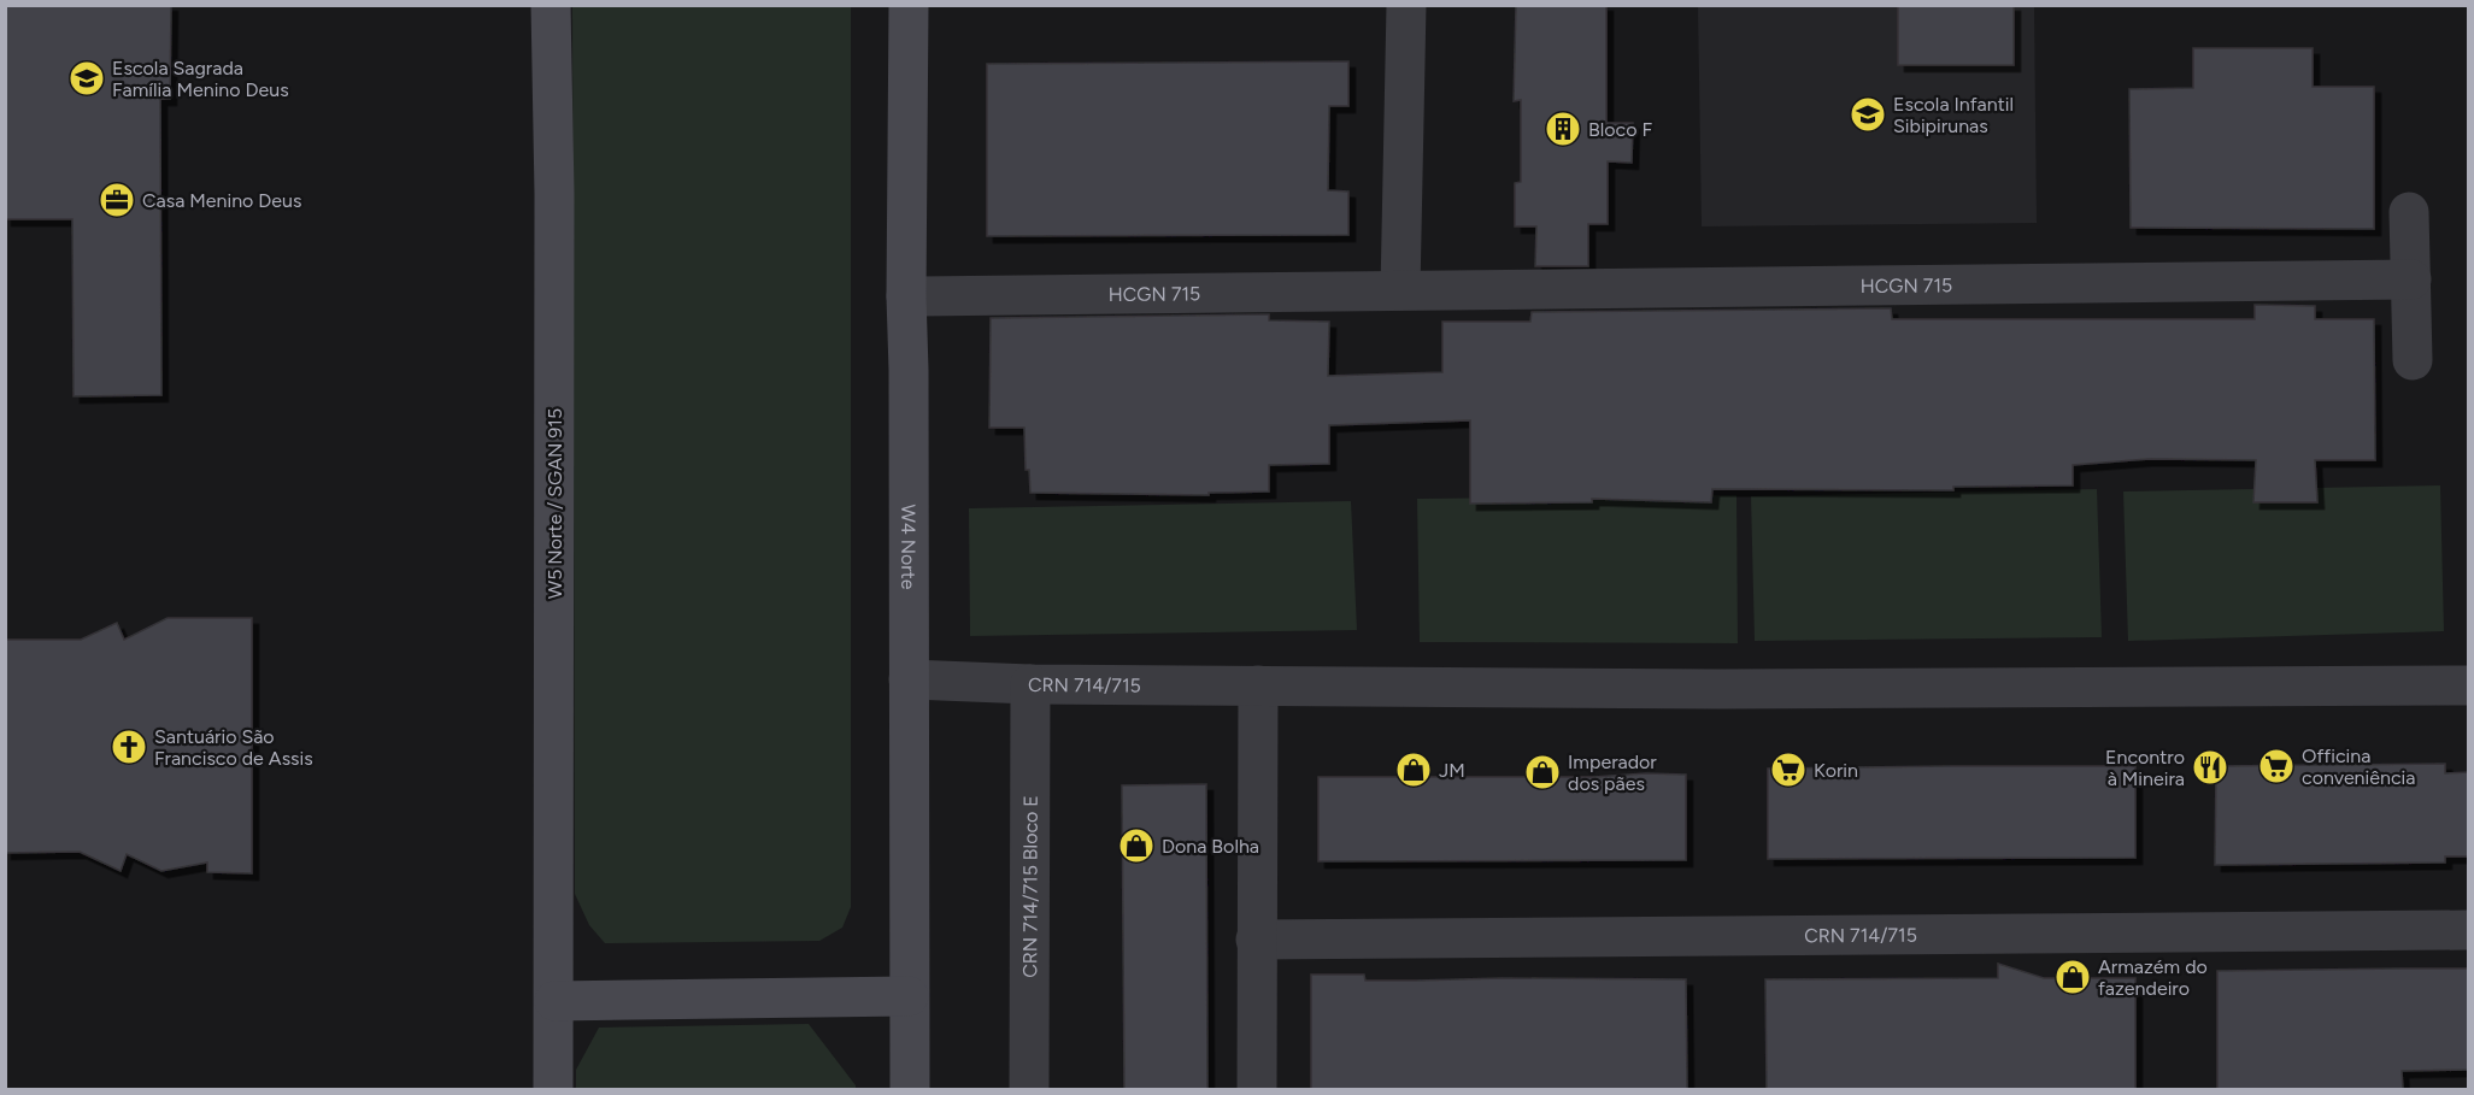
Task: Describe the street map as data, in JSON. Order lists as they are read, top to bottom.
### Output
{
  "streets": {
    "main road": ["W5 Norte / SGAN 915", "W4 Norte"],
    "street": ["HCGN 715", "CRN 714/715", "CRN 714/715 Bloco E"]
  },
  "crossings": [
    ["HCGN 715", "W4 Norte"],
    ["W4 Norte", "CRN 714/715"],
    ["CRN 714/715", "CRN 714/715 Bloco E"]
  ],
  "places": {
    "school or university": ["Escola Sagrada Família Menino Deus", "Escola Infantil Sibipirunas"],
    "building": ["Bloco F"],
    "office": ["Casa Menino Deus"],
    "church": ["Santuário São Francisco de Assis"],
    "supermarket": ["Officina conveniência", "Korin"],
    "restaurant": ["Encontro à Mineira"],
    "shop": [
      "JM",
      "Imperador dos pães",
      "Dona Bolha",
      "Armazém do fazendeiro"
    ]
  }
}
